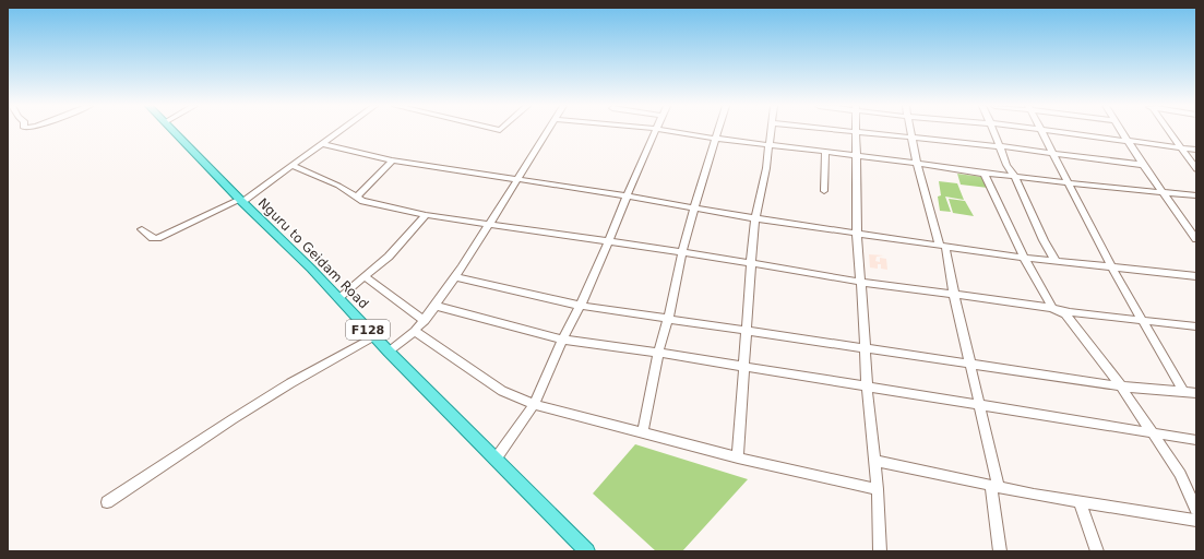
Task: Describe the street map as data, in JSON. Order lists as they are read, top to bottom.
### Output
{
  "streets": {
    "main road": ["Nguru to Geidam Road", "F128"]
  }
}
